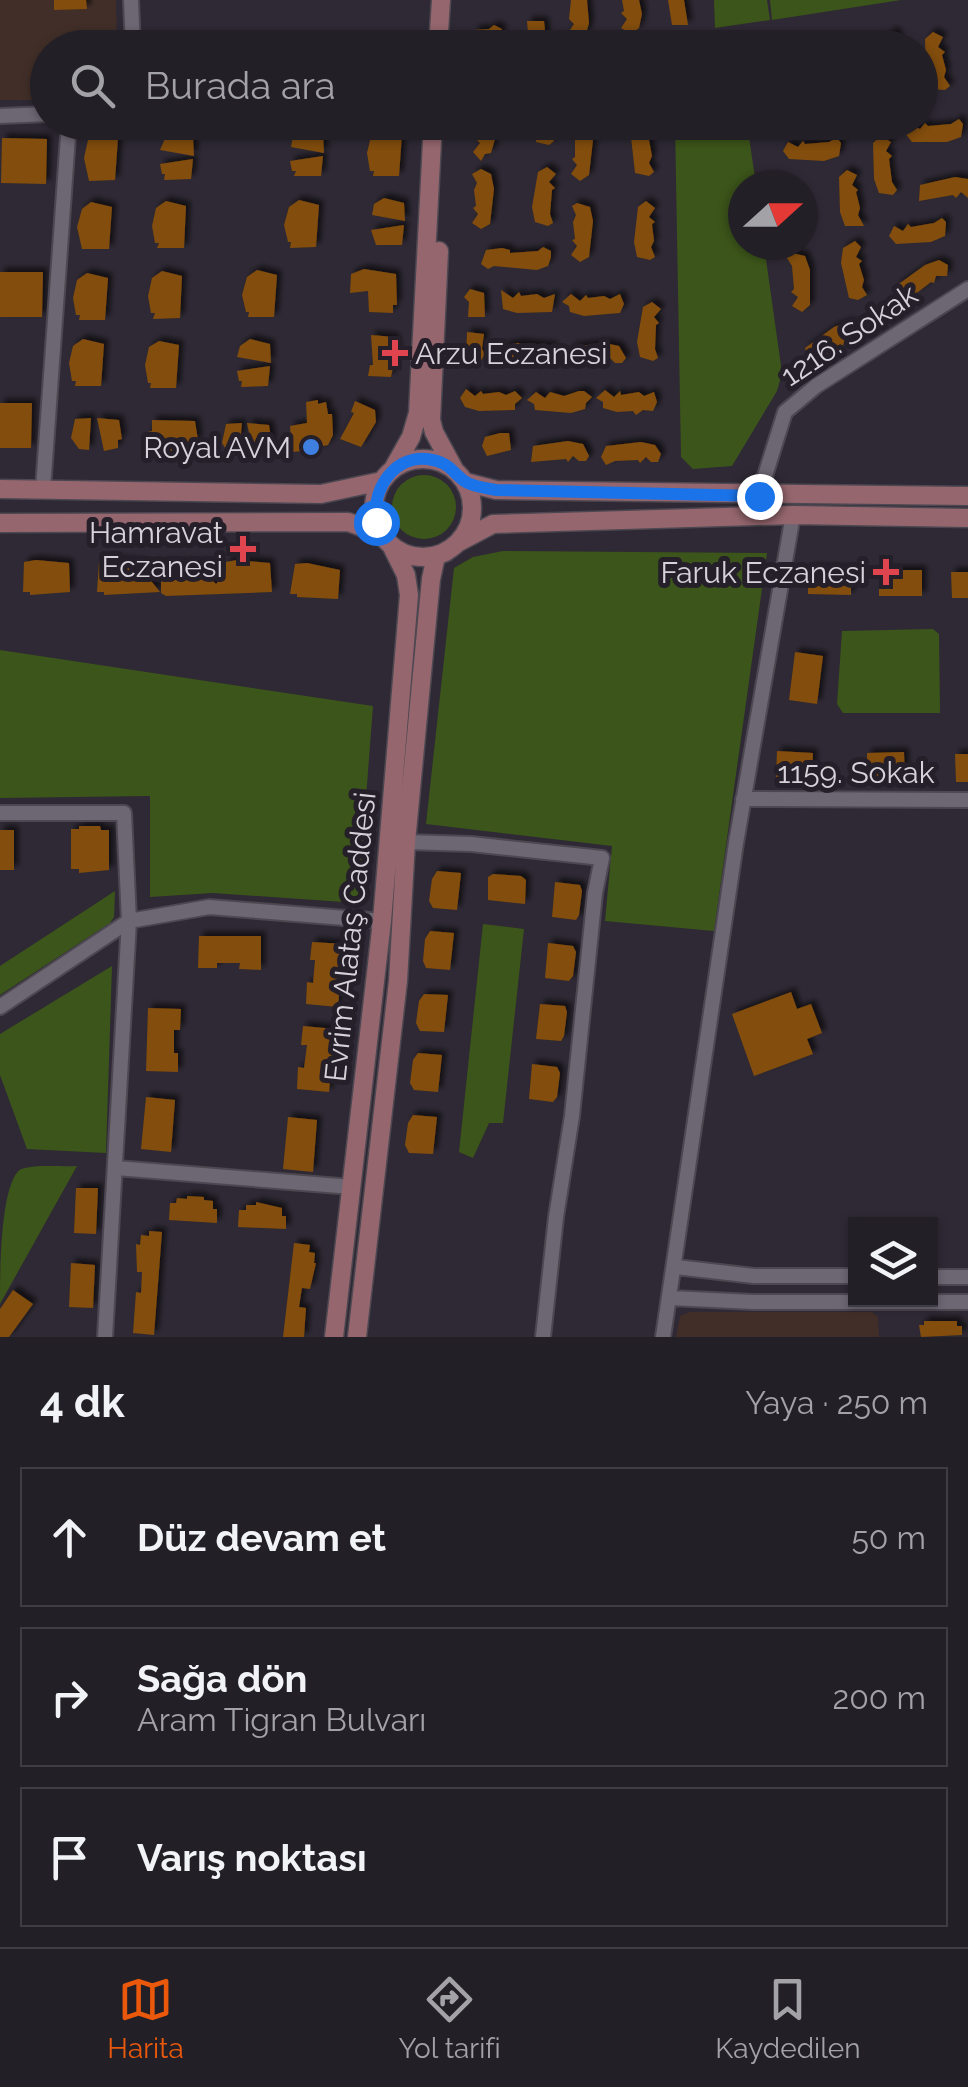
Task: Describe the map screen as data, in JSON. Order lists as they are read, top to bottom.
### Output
{
  "streets": {
    "main road": ["Evrim Alataş Caddesi"],
    "street": ["1216. Sokak", "1159. Sokak"]
  },
  "places": {
    "health": ["Arzu Eczanesi", "Hamravat Eczanesi", "Faruk Eczanesi"],
    "other": ["Royal AVM"]
  },
  "north": "right",
  "page": {
    "search": "Burada ara",
    "heading": ["4 dk", "Yaya · 250 m"],
    "list": [
      ["Düz devam et", "50 m"],
      ["Sağa dön", "Aram Tigran Bulvarı", "200 m"],
      "Varış noktası"
    ],
    "nav": ["Harita", "Yol tarifi", "Kaydedilen"]
  }
}
